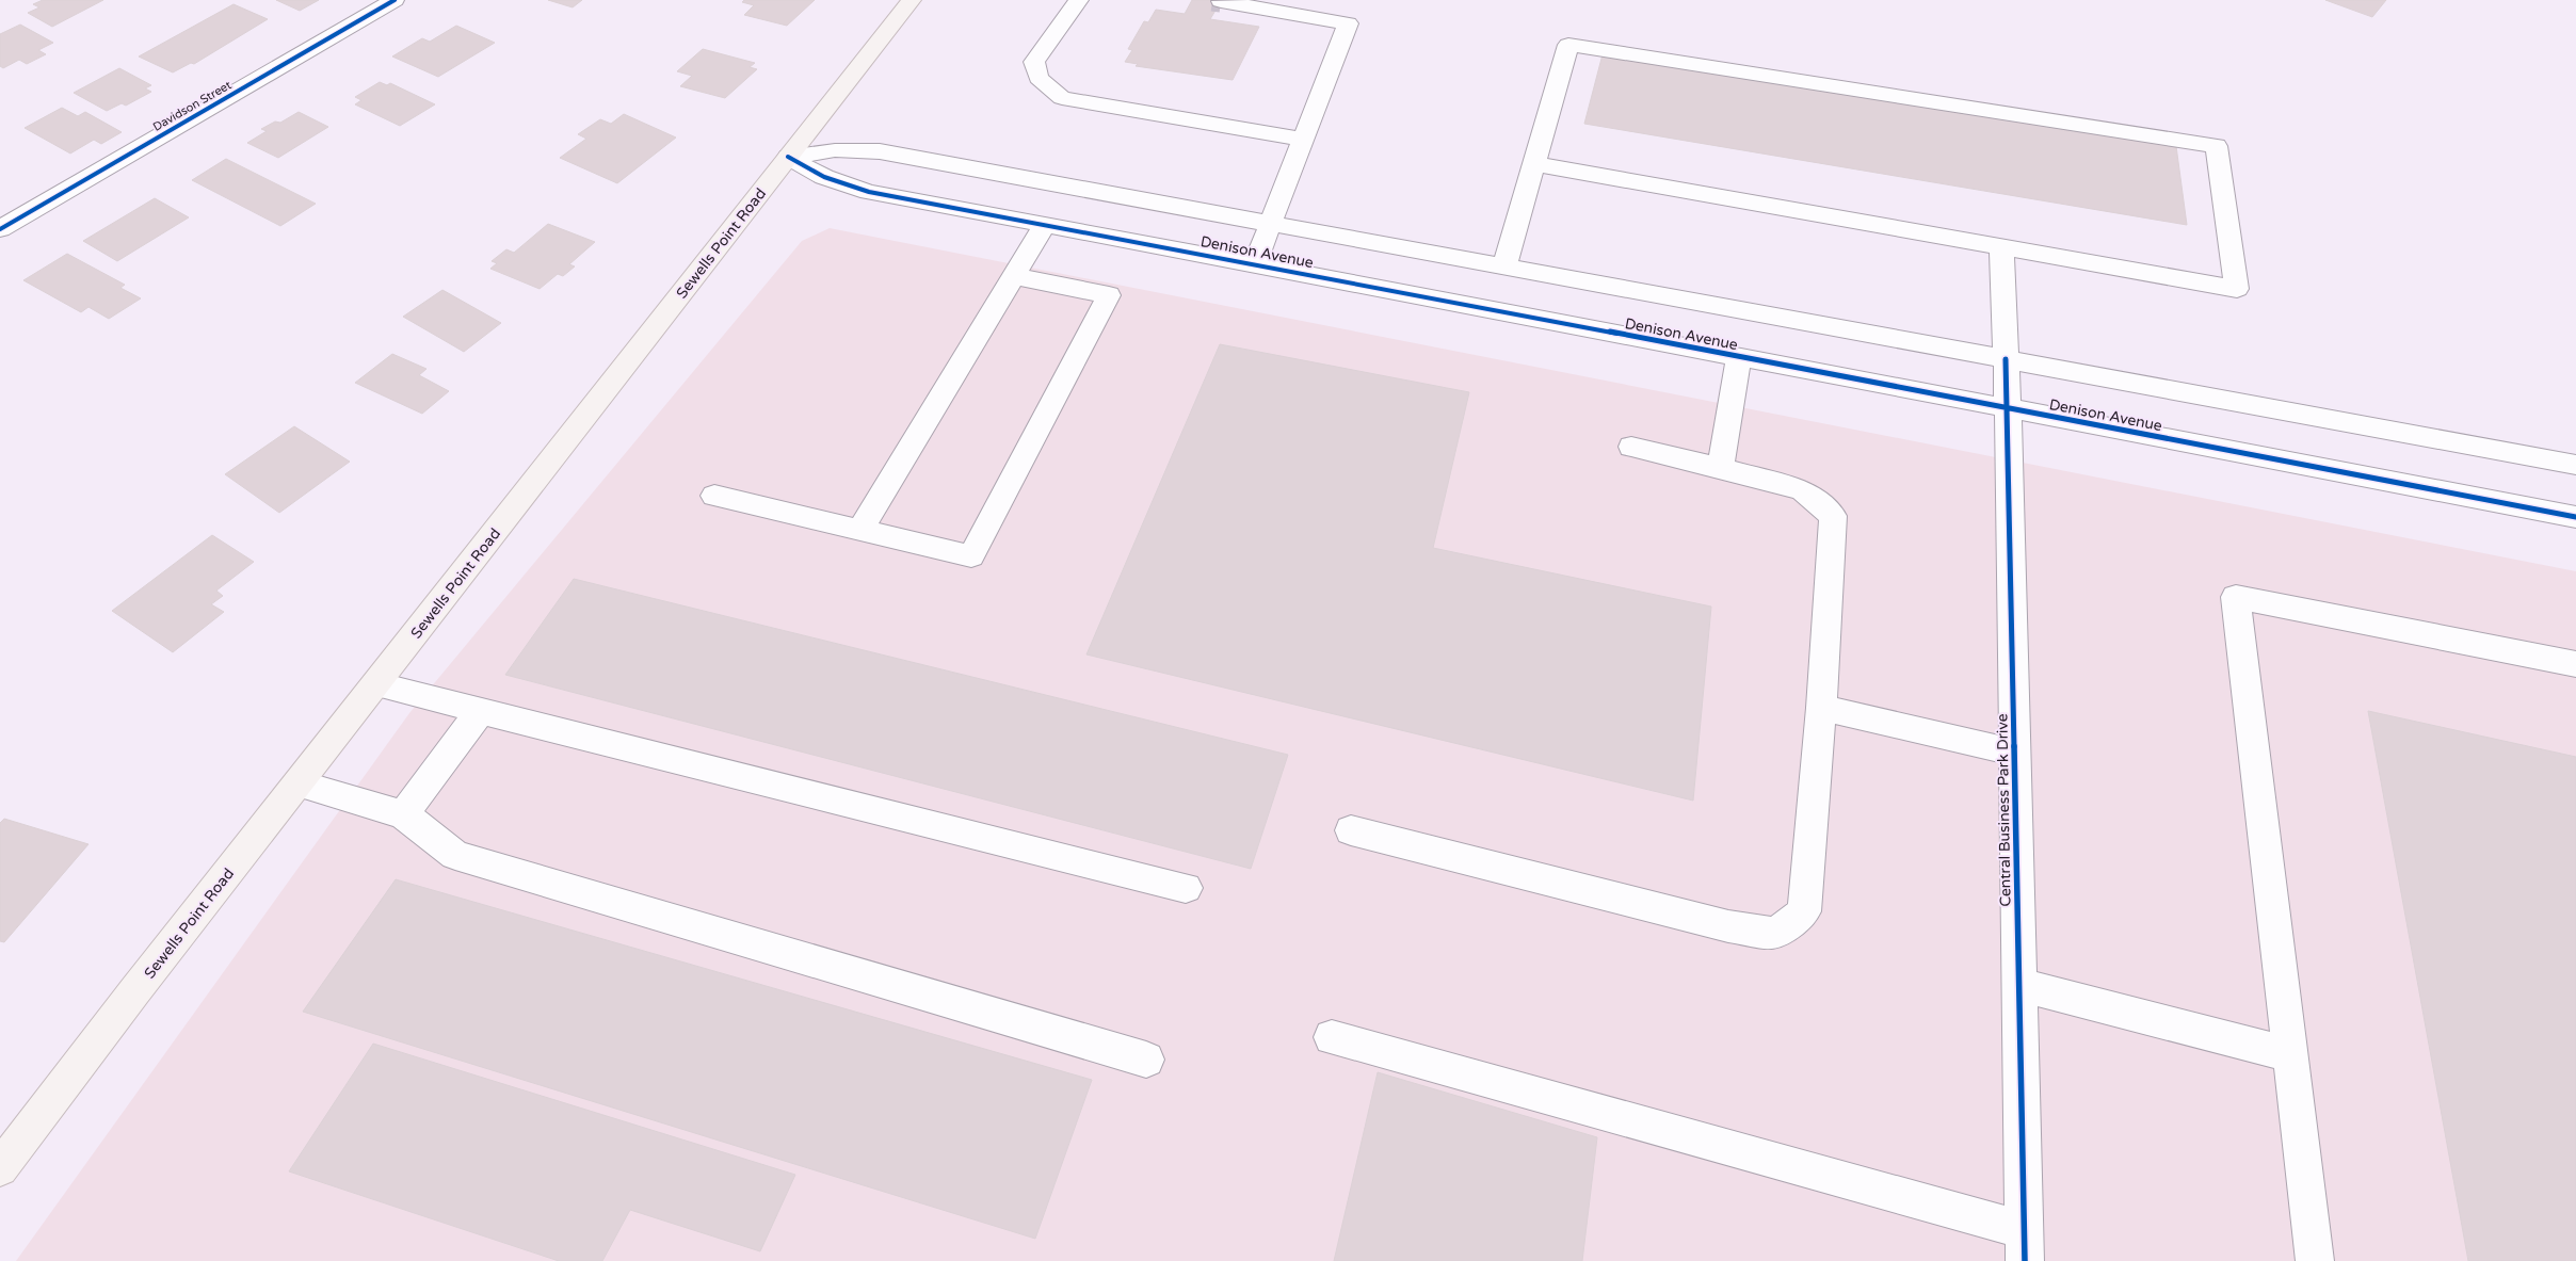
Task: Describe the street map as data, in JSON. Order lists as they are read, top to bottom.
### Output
{
  "streets": {
    "main road": ["Sewells Point Road"],
    "street": ["Davidson Street", "Denison Avenue", "Central Business Park Drive"]
  },
  "crossings": [
    ["Sewells Point Road", "Denison Avenue"],
    ["Denison Avenue", "Central Business Park Drive"]
  ]
}
